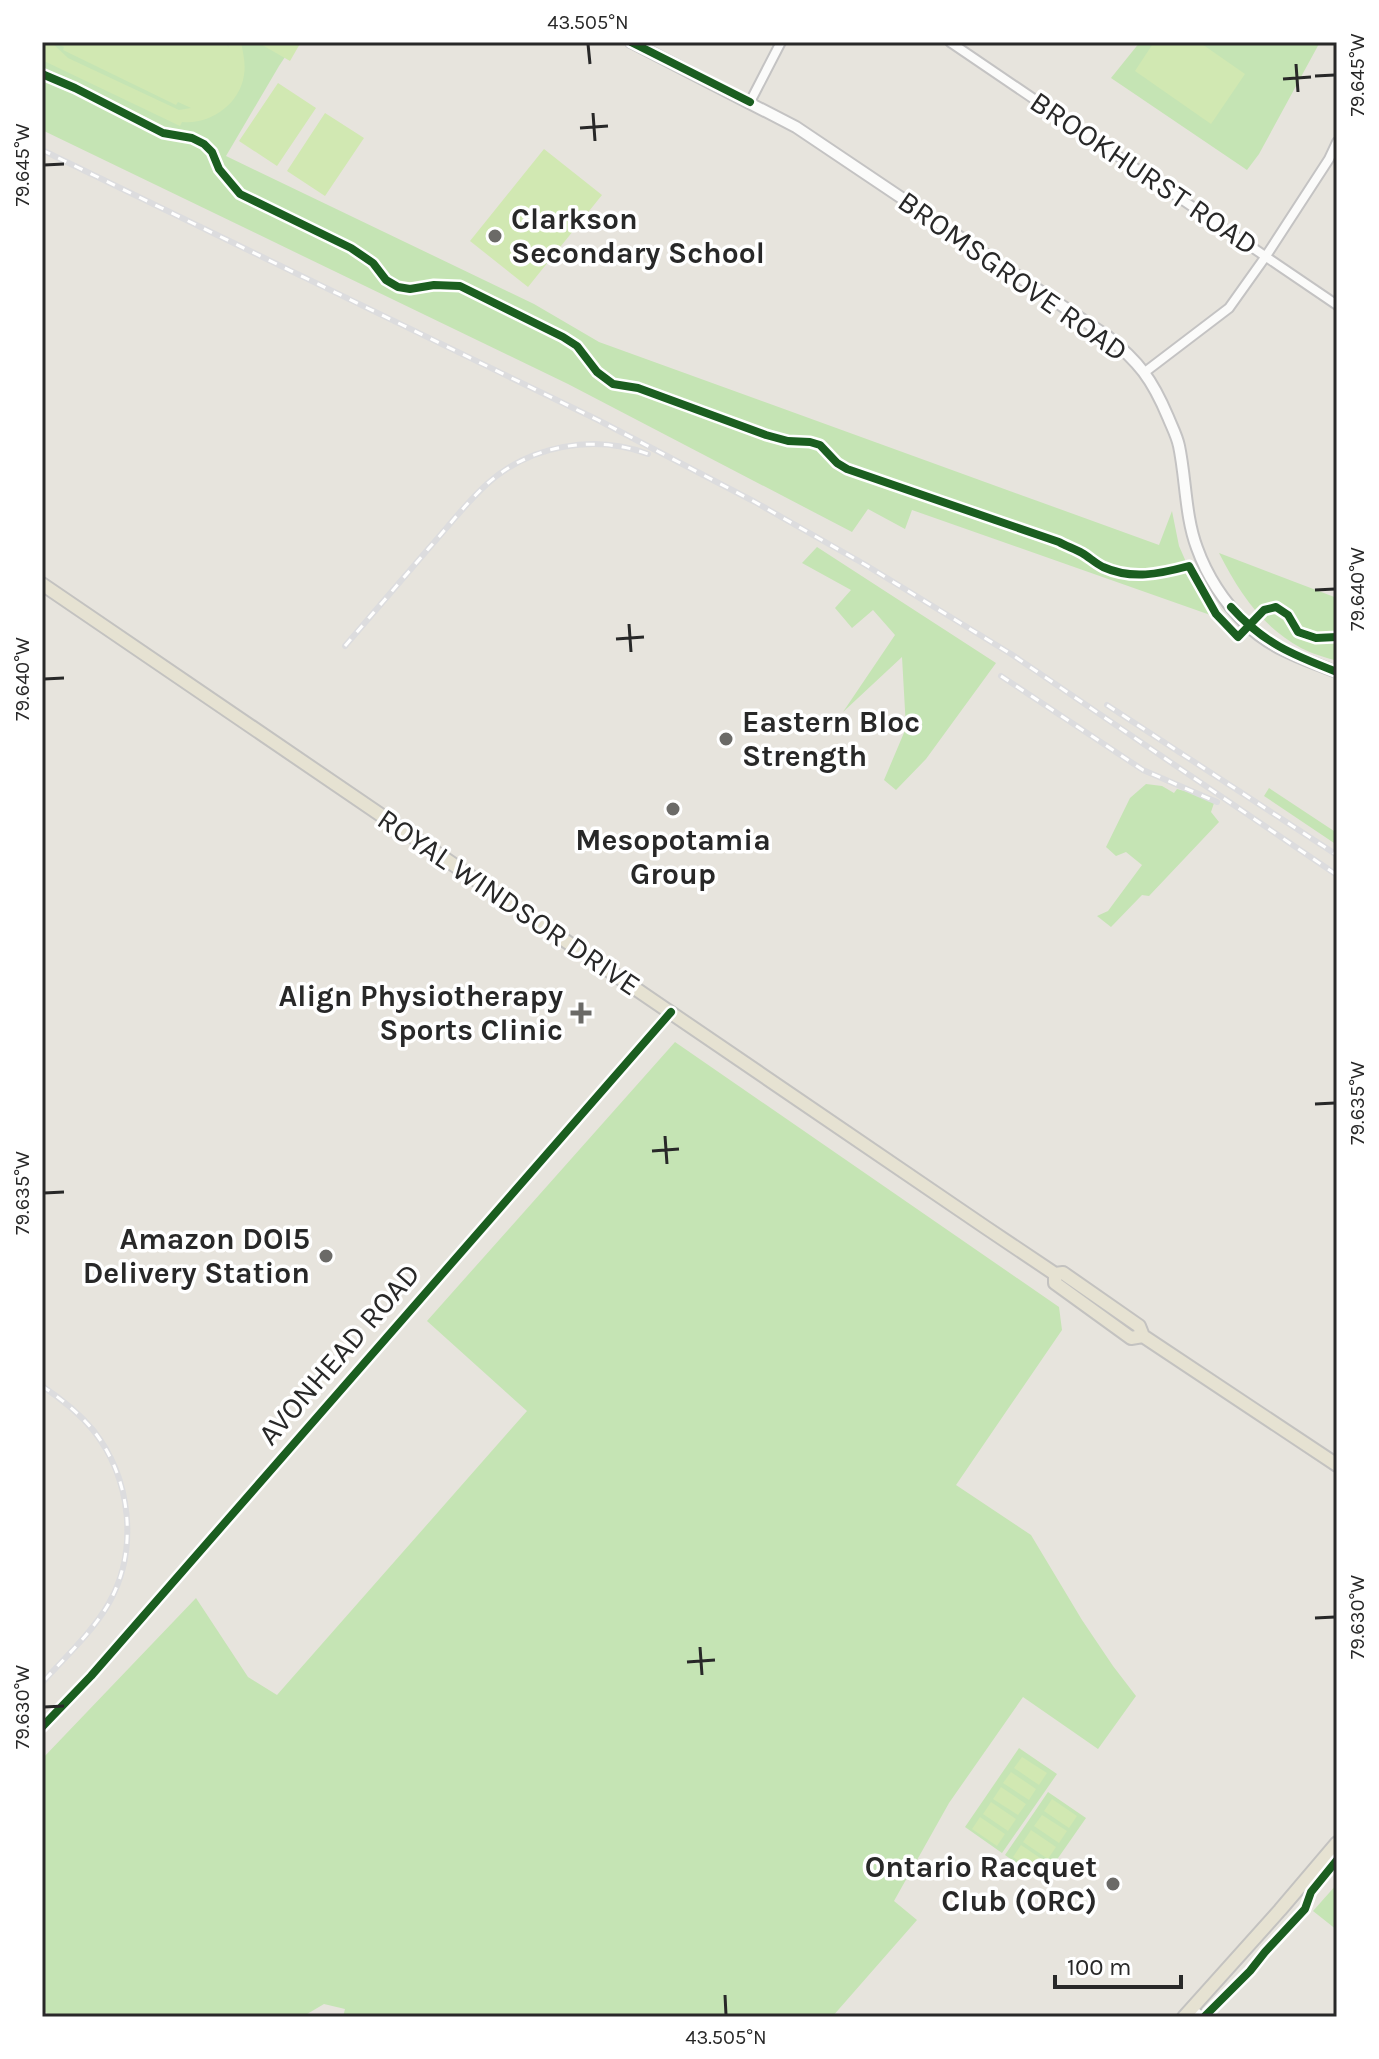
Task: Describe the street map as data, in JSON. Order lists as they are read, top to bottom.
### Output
{
  "streets": {
    "main road": ["ROYAL WINDSOR DRIVE"],
    "street": ["BROOKHURST ROAD", "BROMSGROVE ROAD", "AVONHEAD ROAD"]
  },
  "crossings": [
    ["ROYAL WINDSOR DRIVE", "AVONHEAD ROAD"]
  ],
  "places": {
    "other": [
      "Clarkson Secondary School",
      "Eastern Bloc Strength",
      "Mesopotamia Group",
      "Amazon DOI5 Delivery Station",
      "Ontario Racquet Club (ORC)"
    ],
    "health": ["Align Physiotherapy Sports Clinic"]
  },
  "scale_bar": "100 m",
  "coordinates": [
    "43.505°N",
    "79.645°W",
    "79.640°W",
    "79.635°W",
    "79.630°W"
  ]
}
